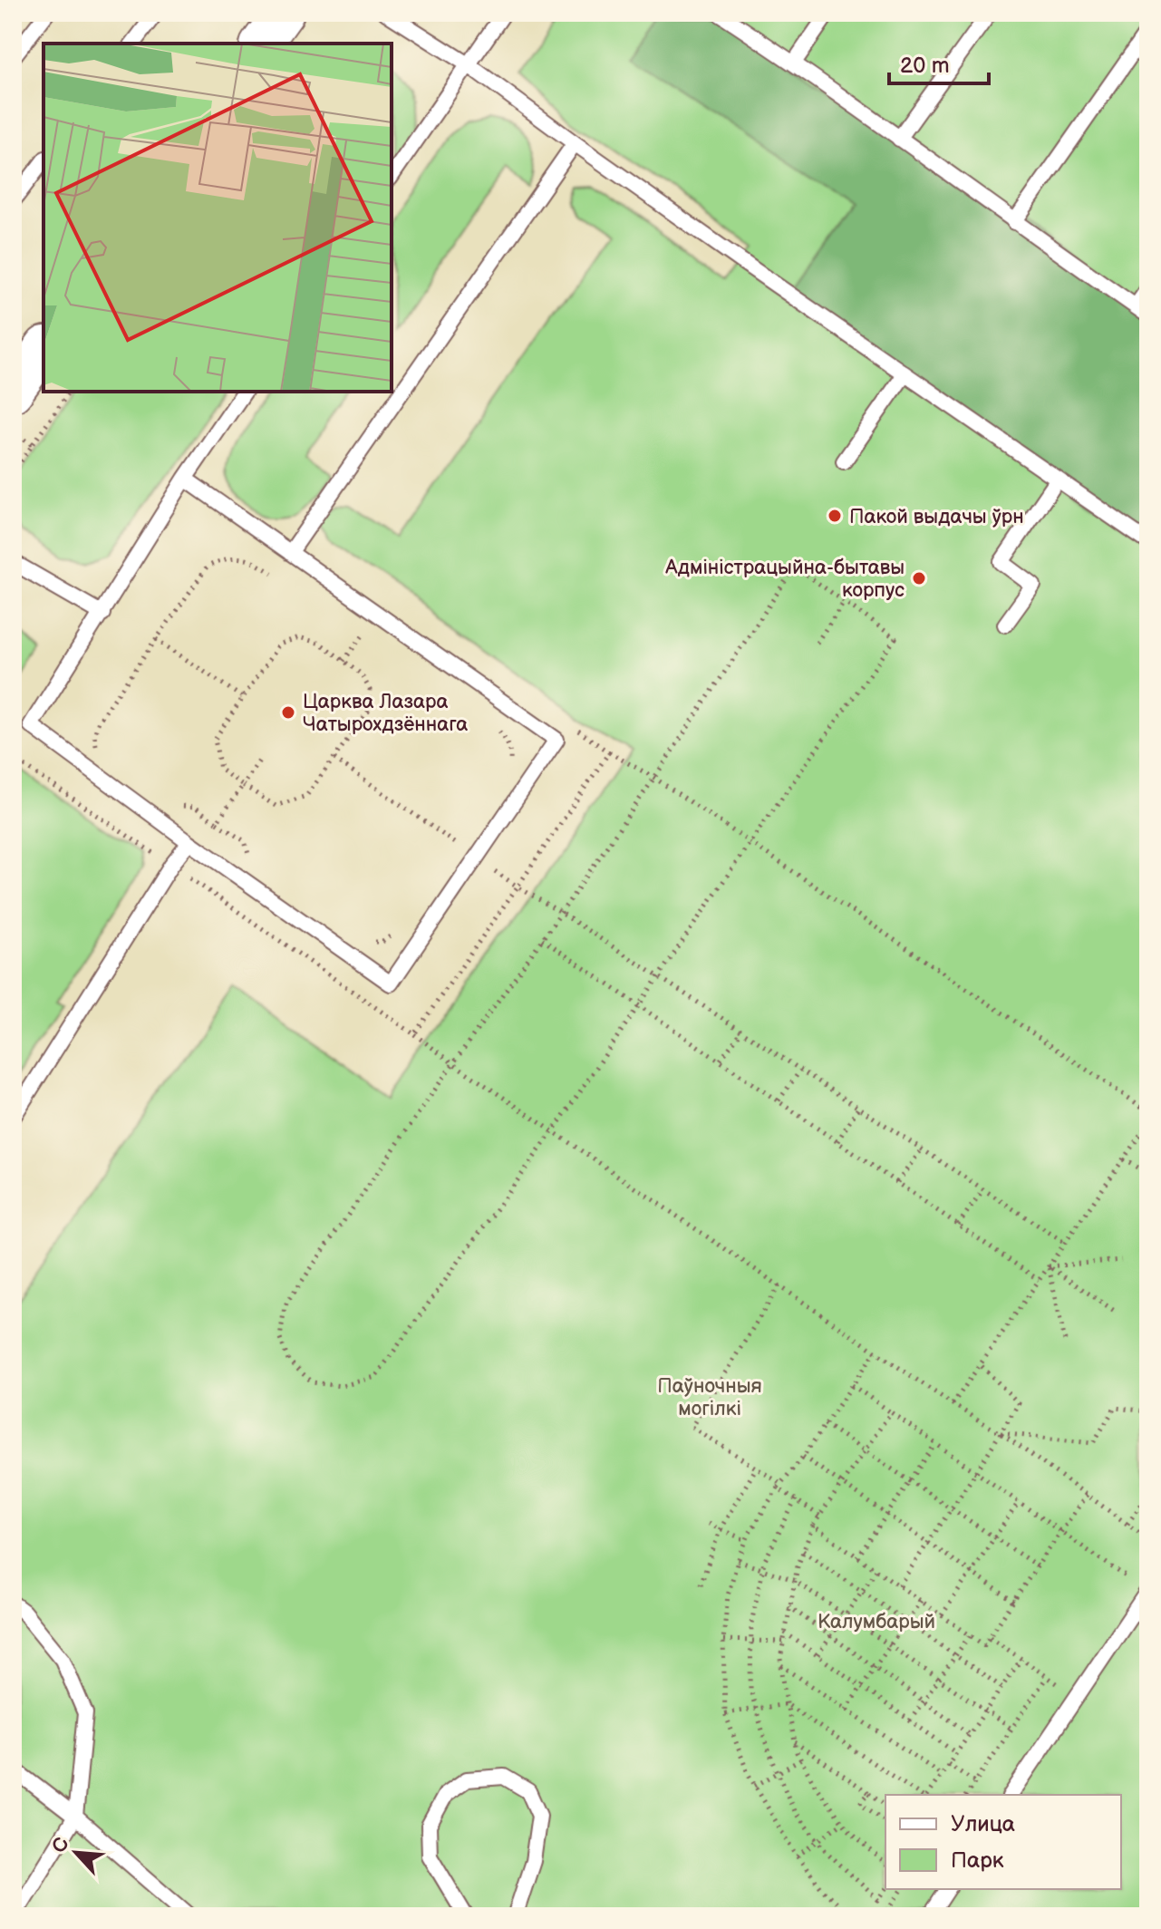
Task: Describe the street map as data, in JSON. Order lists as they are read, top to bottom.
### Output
{
  "parks": ["Паўночныя могілкі", "Калумбарый"],
  "places": ["Пакой выдачы ўрн", "Адміністрацыйна-бытавы корпус", "Царква Лазара Чатырохдзённага"],
  "legend": ["Улица", "Парк"],
  "scale_bar": "20 m",
  "north": "top left"
}
